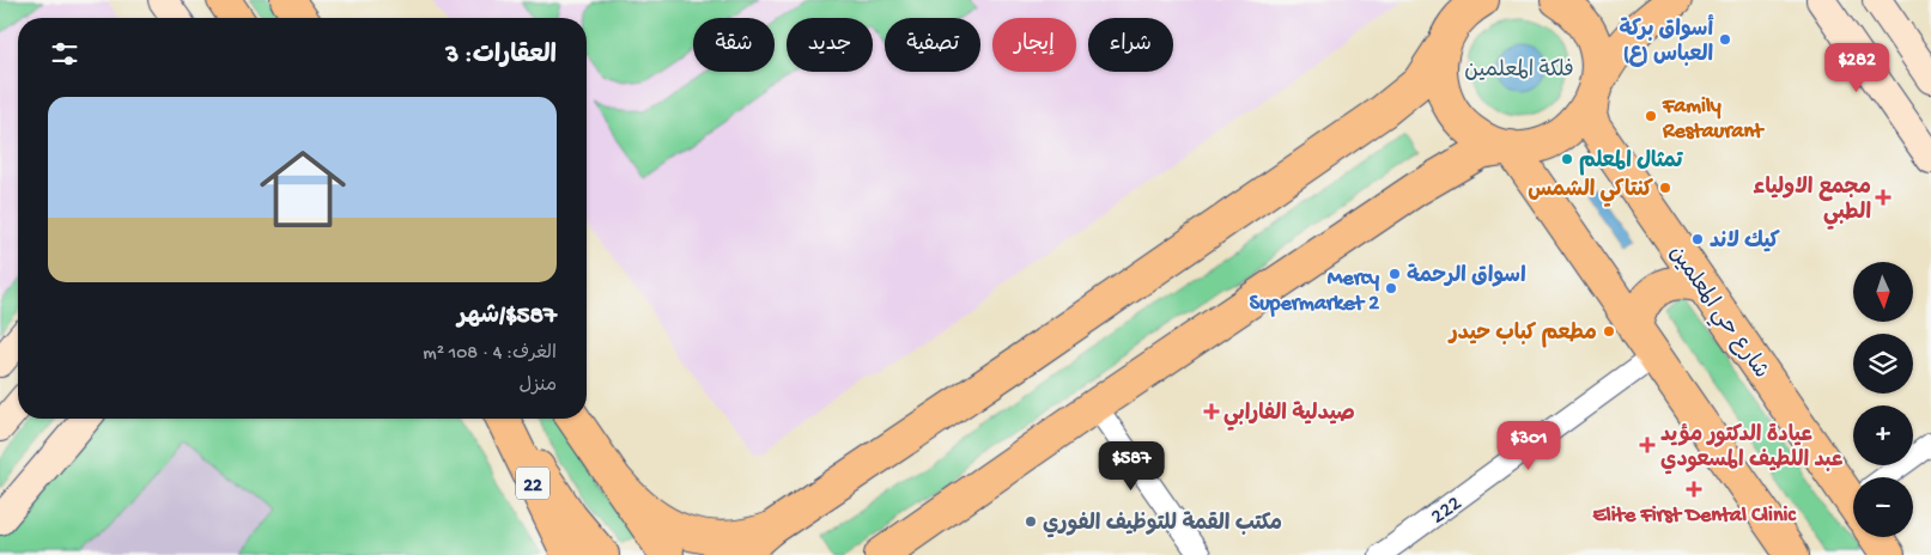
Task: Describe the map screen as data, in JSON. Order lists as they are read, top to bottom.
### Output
{
  "streets": {
    "main road": ["شارع حي المعلمين", "22"],
    "street": ["222"]
  },
  "parks": ["فلكة المعلمين"],
  "places": {
    "other": [
      "أسواق بركة العباس (ع)",
      "Family Restaurant",
      "تمثال المعلم",
      "كنتاكي الشمس",
      "كيك لاند",
      "اسواق الرحمة",
      "Mercy Supermarket 2",
      "مطعم كباب حيدر",
      "مكتب القمة للتوظيف الفوري"
    ],
    "health": [
      "مجمع الاولياء الطبي",
      "صيدلية الفارابي",
      "عيادة الدكتور مؤيد عبد اللطيف المسعودي",
      "Elite First Dental Clinic"
    ]
  },
  "north": "bottom",
  "page": {
    "chip": [
      "شراء",
      "إيجار",
      "تصفية",
      "جديد",
      "شقة"
    ],
    "heading": "العقارات: 3",
    "price": ["$282", "$301", "$587"],
    "list": [
      {
        "name": "$587/شهر",
        "note": "الغرف: 4 · 108 m² · منزل"
      }
    ],
    "map_buttons": ["+", "−"]
  }
}
